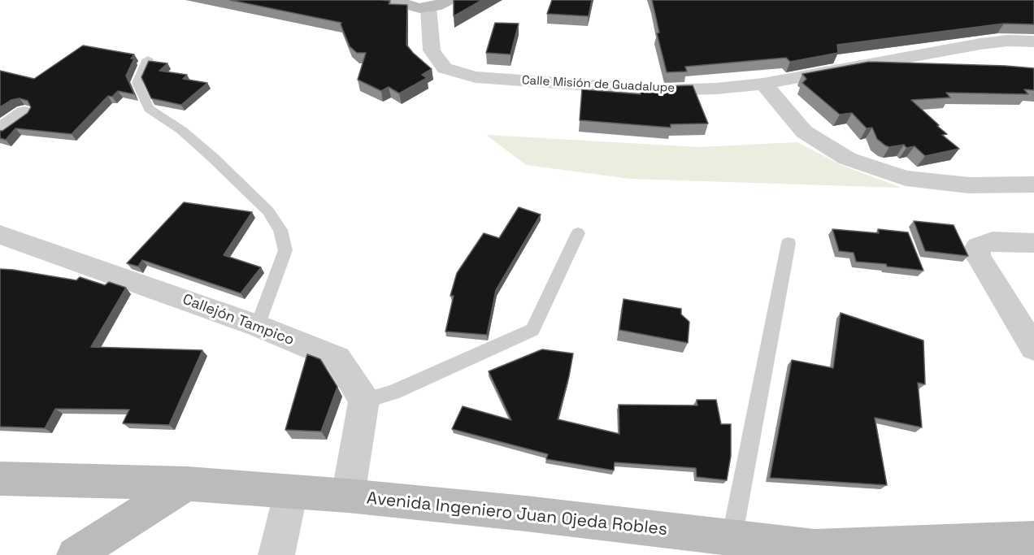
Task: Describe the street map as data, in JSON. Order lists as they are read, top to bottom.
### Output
{
  "streets": {
    "main road": ["Avenida Ingeniero Juan Ojeda Robles"],
    "street": ["Calle Misión de Guadalupe", "Callejón Tampico"]
  }
}
